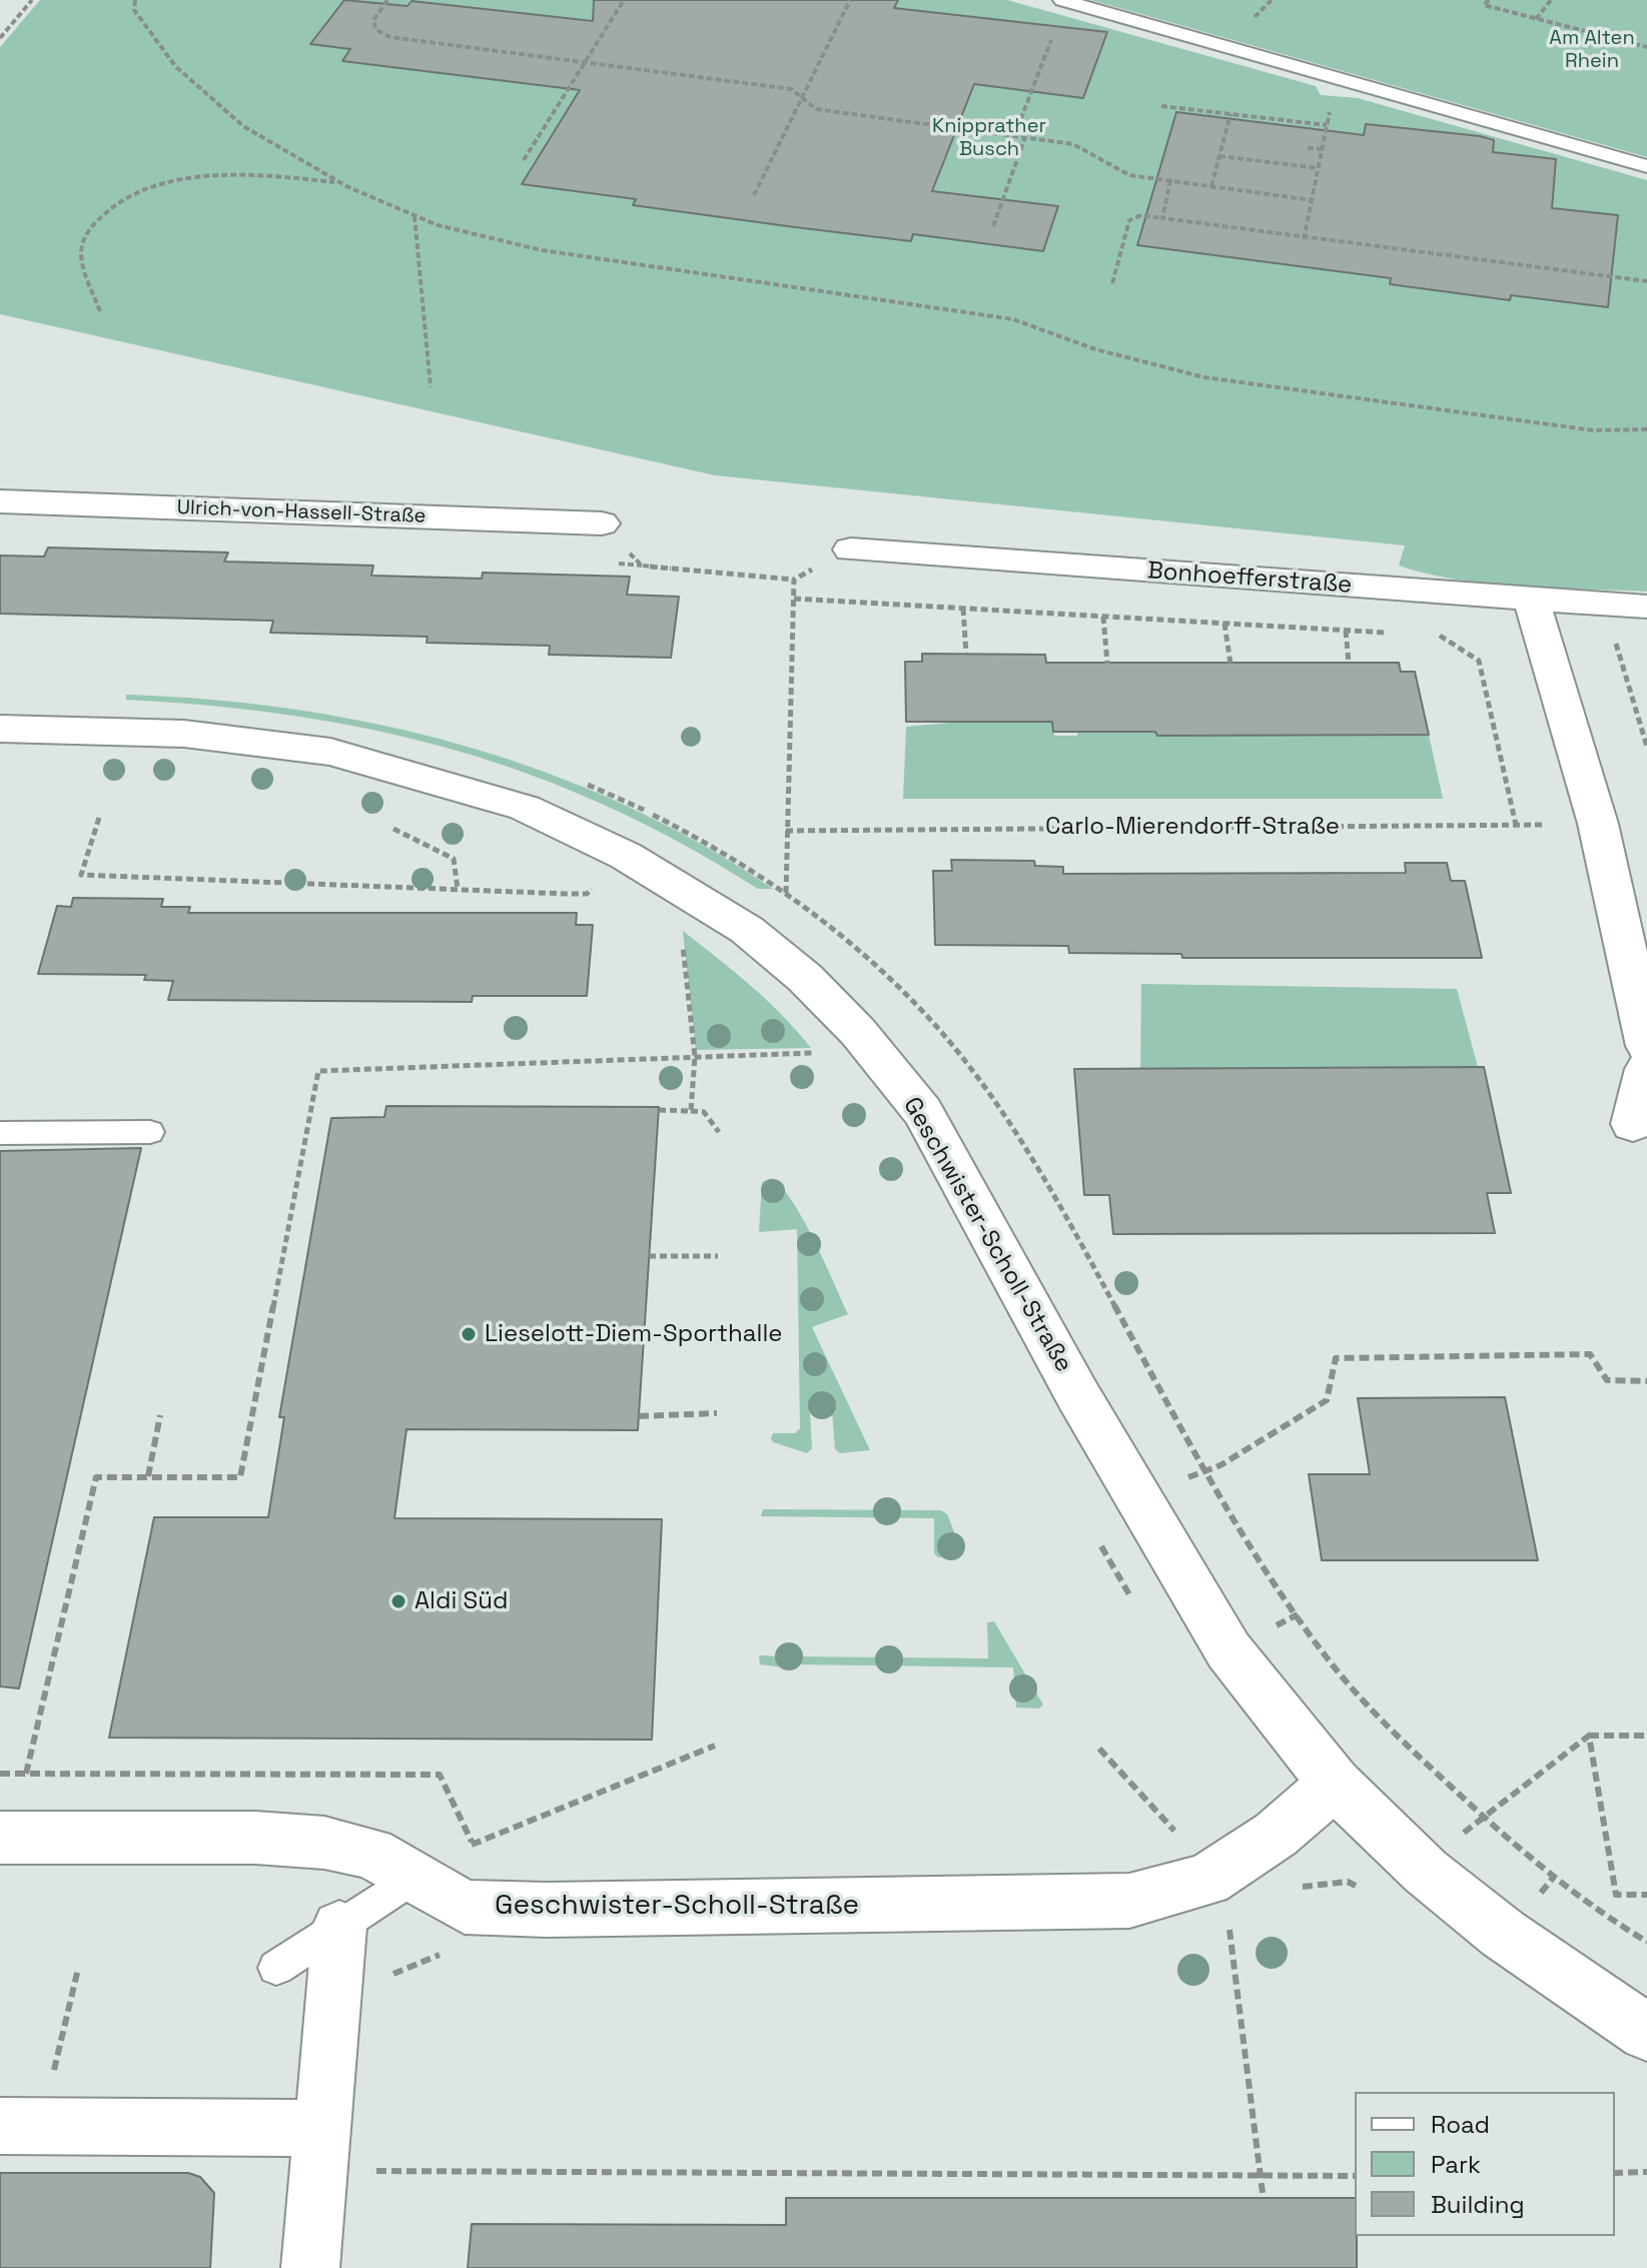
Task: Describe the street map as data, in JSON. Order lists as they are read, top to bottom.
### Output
{
  "streets": {
    "street": ["Ulrich-von-Hassell-Straße", "Bonhoefferstraße", "Geschwister-Scholl-Straße"],
    "path": ["Carlo-Mierendorff-Straße"]
  },
  "parks": ["Am Alten Rhein", "Knipprather Busch"],
  "places": ["Lieselott-Diem-Sporthalle", "Aldi Süd"],
  "legend": ["Road", "Park", "Building"]
}
